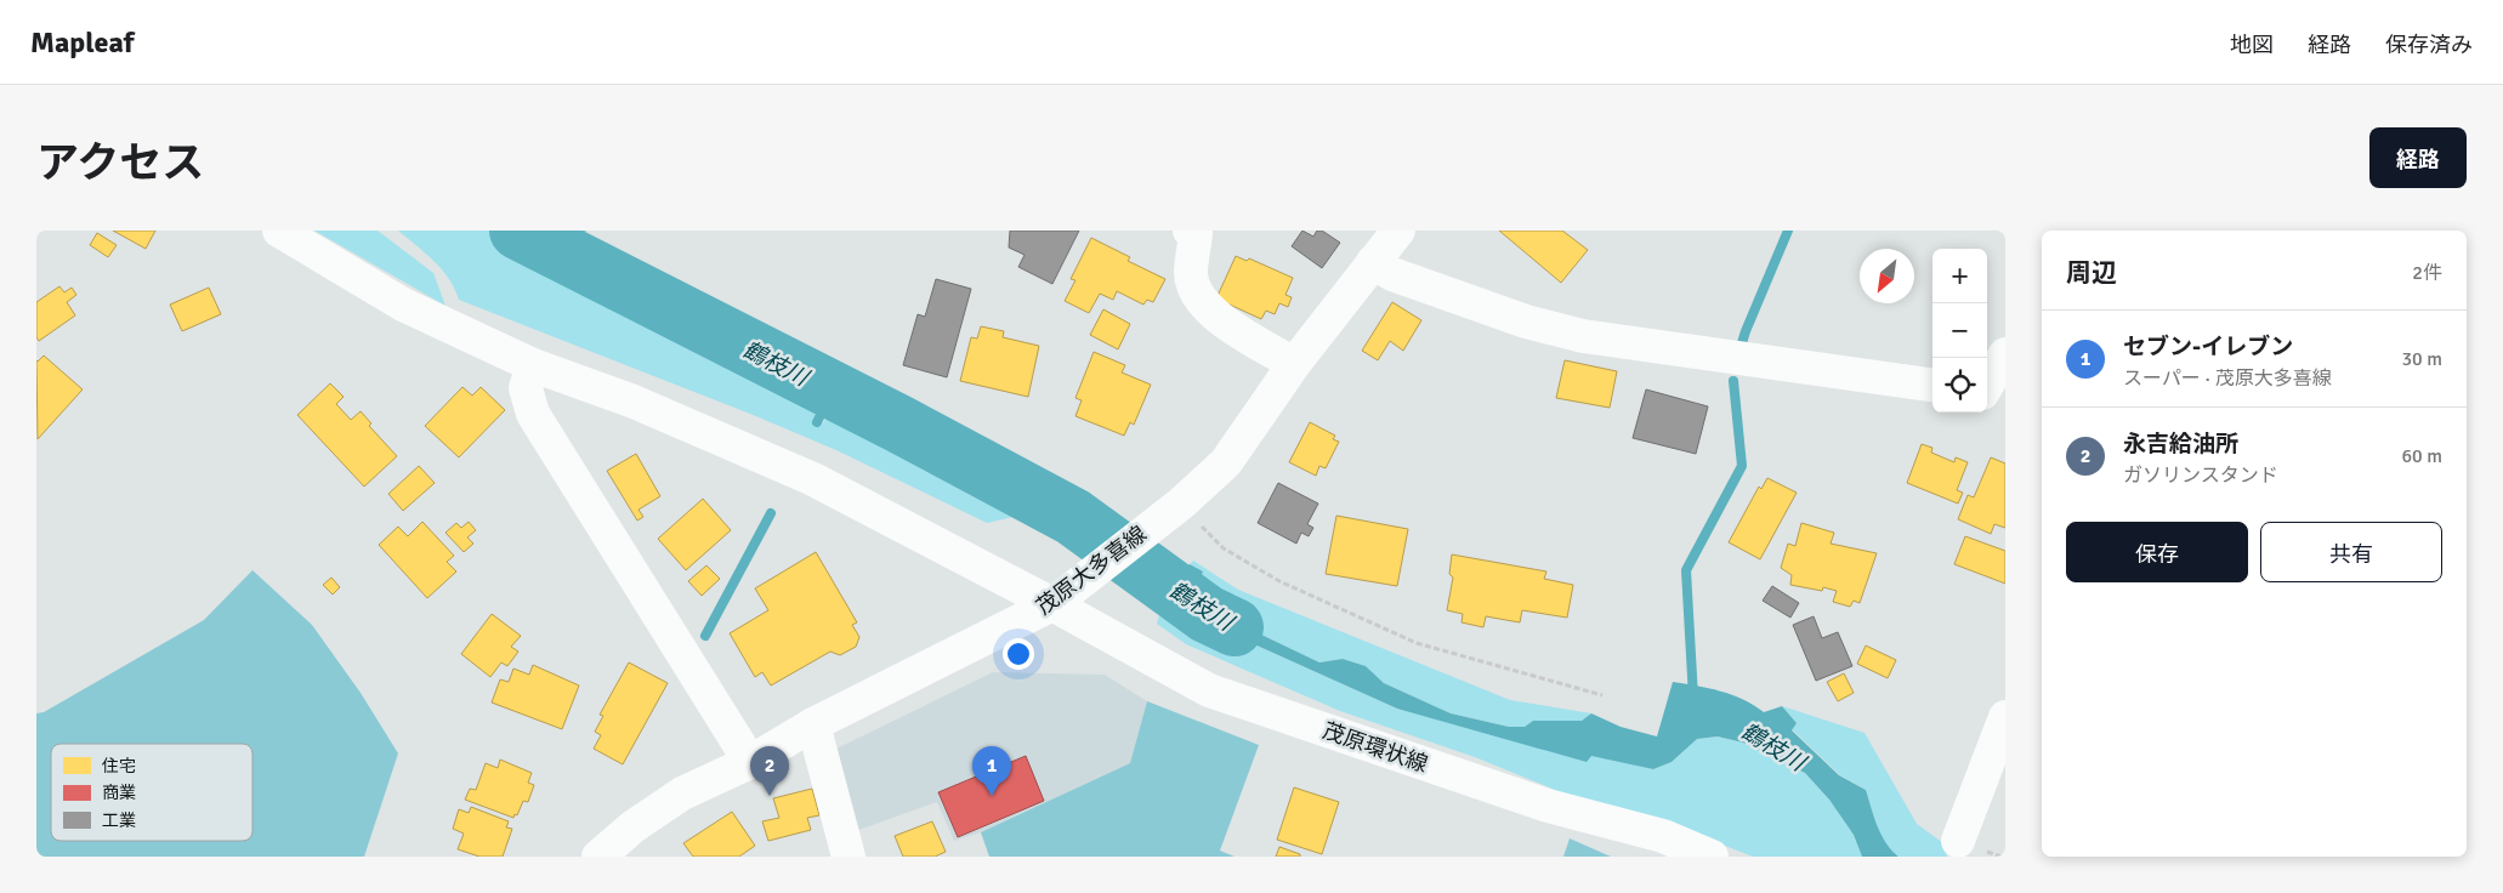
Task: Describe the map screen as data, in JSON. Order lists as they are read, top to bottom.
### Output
{
  "streets": {
    "main road": ["茂原大多喜線", "茂原環状線"]
  },
  "crossings": [
    ["茂原大多喜線", "茂原環状線"]
  ],
  "water": ["鶴枝川"],
  "legend": ["住宅", "商業", "工業"],
  "north": "bottom left",
  "page": {
    "header": "Mapleaf",
    "nav": ["地図", "経路", "保存済み"],
    "title": "アクセス",
    "buttons": [
      "経路",
      ["保存", "共有"]
    ],
    "heading": ["周辺", "2件"],
    "map_buttons": ["+", "−"],
    "list": [
      {
        "mark": "1",
        "name": "セブン-イレブン",
        "note": "スーパー · 茂原大多喜線",
        "value": "30 m"
      },
      {
        "mark": "2",
        "name": "永吉給油所",
        "note": "ガソリンスタンド",
        "value": "60 m"
      }
    ],
    "pins": ["1", "2"]
  }
}
